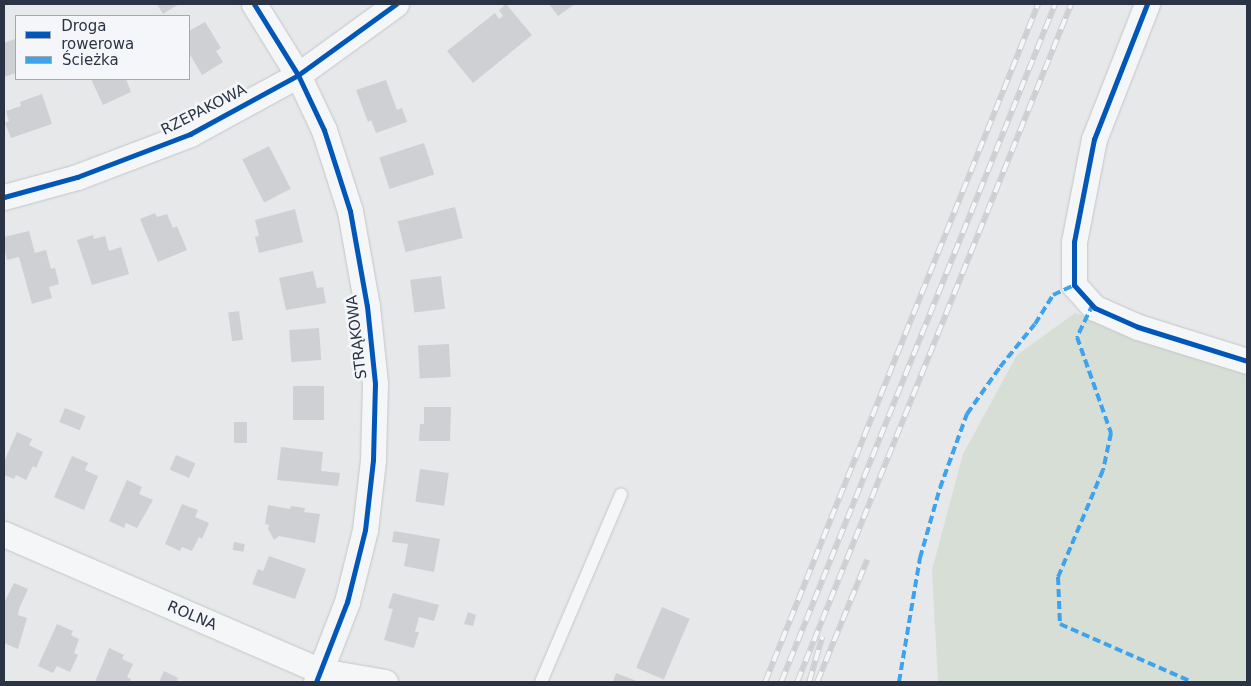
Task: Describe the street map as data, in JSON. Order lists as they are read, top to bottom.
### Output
{
  "streets": {
    "street": ["RZEPAKOWA", "STRĄKOWA", "ROLNA"]
  },
  "crossings": [
    ["RZEPAKOWA", "STRĄKOWA"],
    ["STRĄKOWA", "ROLNA"]
  ],
  "legend": ["Droga rowerowa", "Ścieżka"]
}
